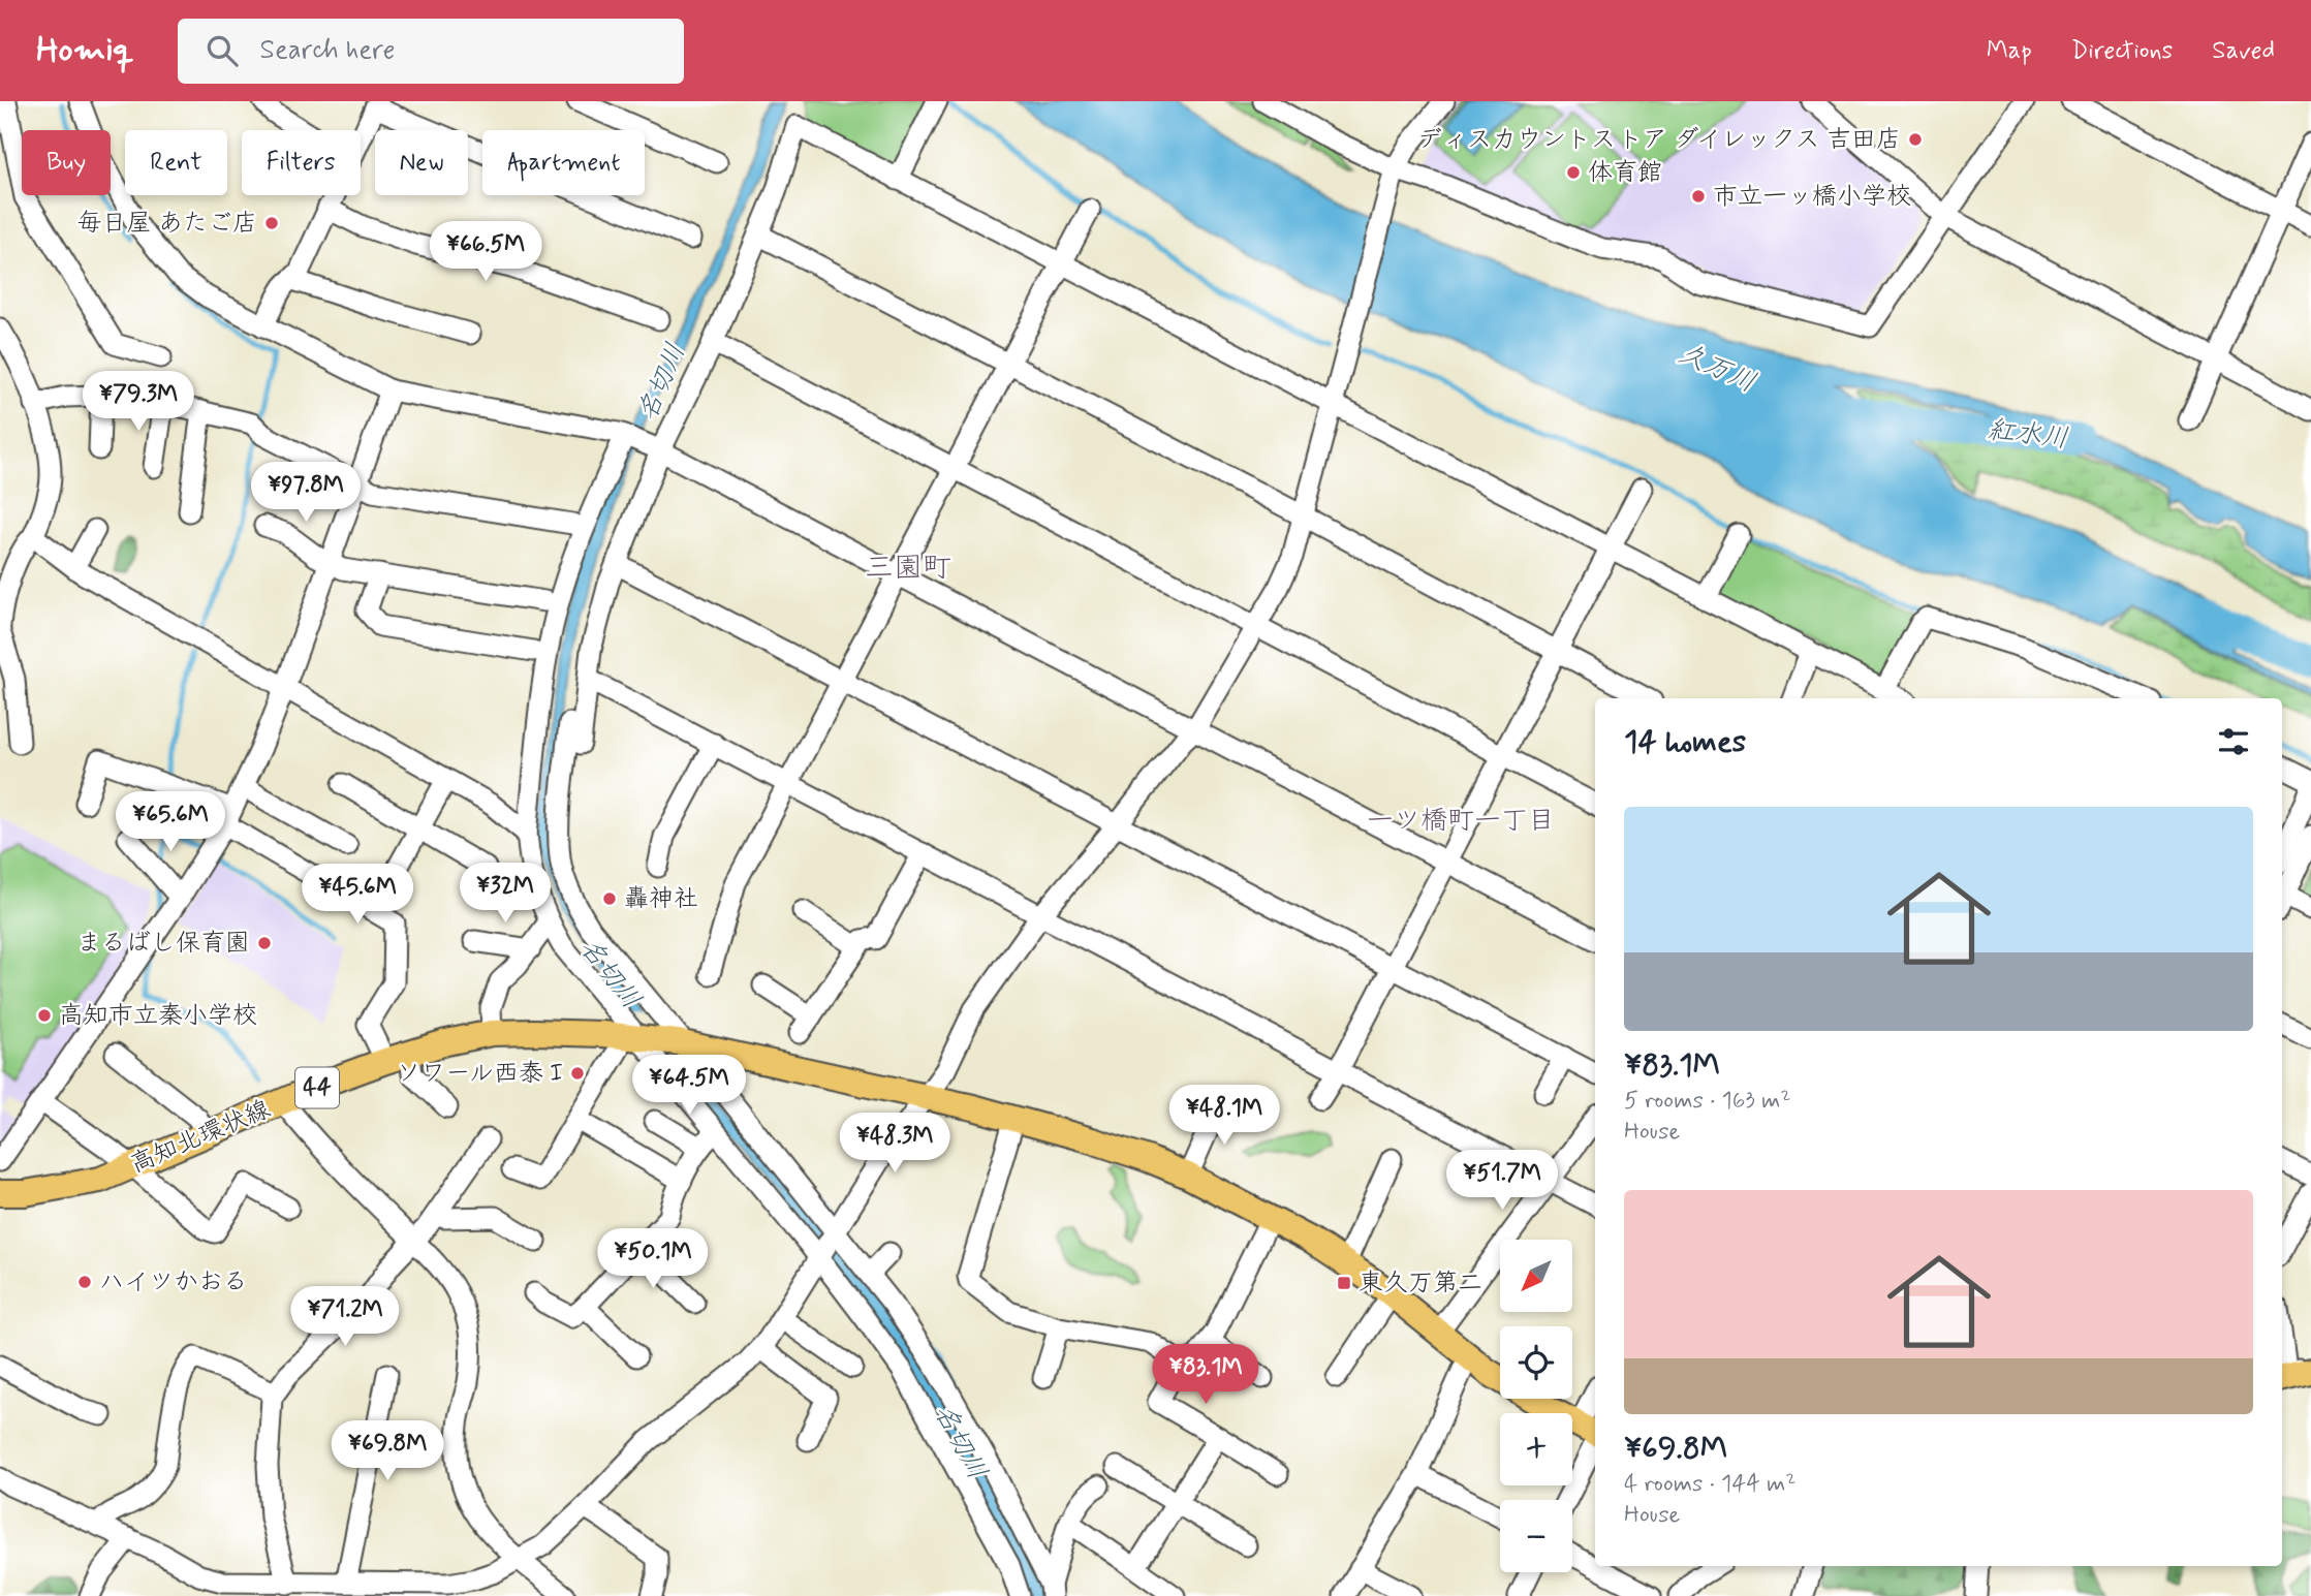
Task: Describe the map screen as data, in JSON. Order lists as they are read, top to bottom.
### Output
{
  "streets": {
    "main road": ["44", "高知北環状線"]
  },
  "districts": ["三園町", "一ツ橋町一丁目"],
  "water": ["久万川", "名切川", "紅水川"],
  "places": {
    "other": [
      "ディスカウントストア ダイレックス 吉田店",
      "体育館",
      "市立一ッ橋小学校",
      "毎日屋 あたご店",
      "轟神社",
      "まるばし保育園",
      "高知市立秦小学校",
      "ソワール西泰 I",
      "ハイツかおる"
    ],
    "transit": ["東久万第二"]
  },
  "north": "bottom left",
  "page": {
    "header": "Homiq",
    "search": "Search here",
    "nav": ["Map", "Directions", "Saved"],
    "chip": [
      "Buy",
      "Rent",
      "Filters",
      "New",
      "Apartment"
    ],
    "price": [
      "¥66.5M",
      "¥79.3M",
      "¥97.8M",
      "¥65.6M",
      "¥32M",
      "¥45.6M",
      "¥64.5M",
      "¥48.1M",
      "¥48.3M",
      "¥51.7M",
      "¥50.1M",
      "¥71.2M",
      "¥83.1M",
      "¥69.8M"
    ],
    "heading": "14 homes",
    "list": [
      {
        "name": "¥83.1M",
        "note": "5 rooms · 163 m² · House"
      },
      {
        "name": "¥69.8M",
        "note": "4 rooms · 144 m² · House"
      }
    ],
    "map_buttons": ["+", "−"]
  }
}
